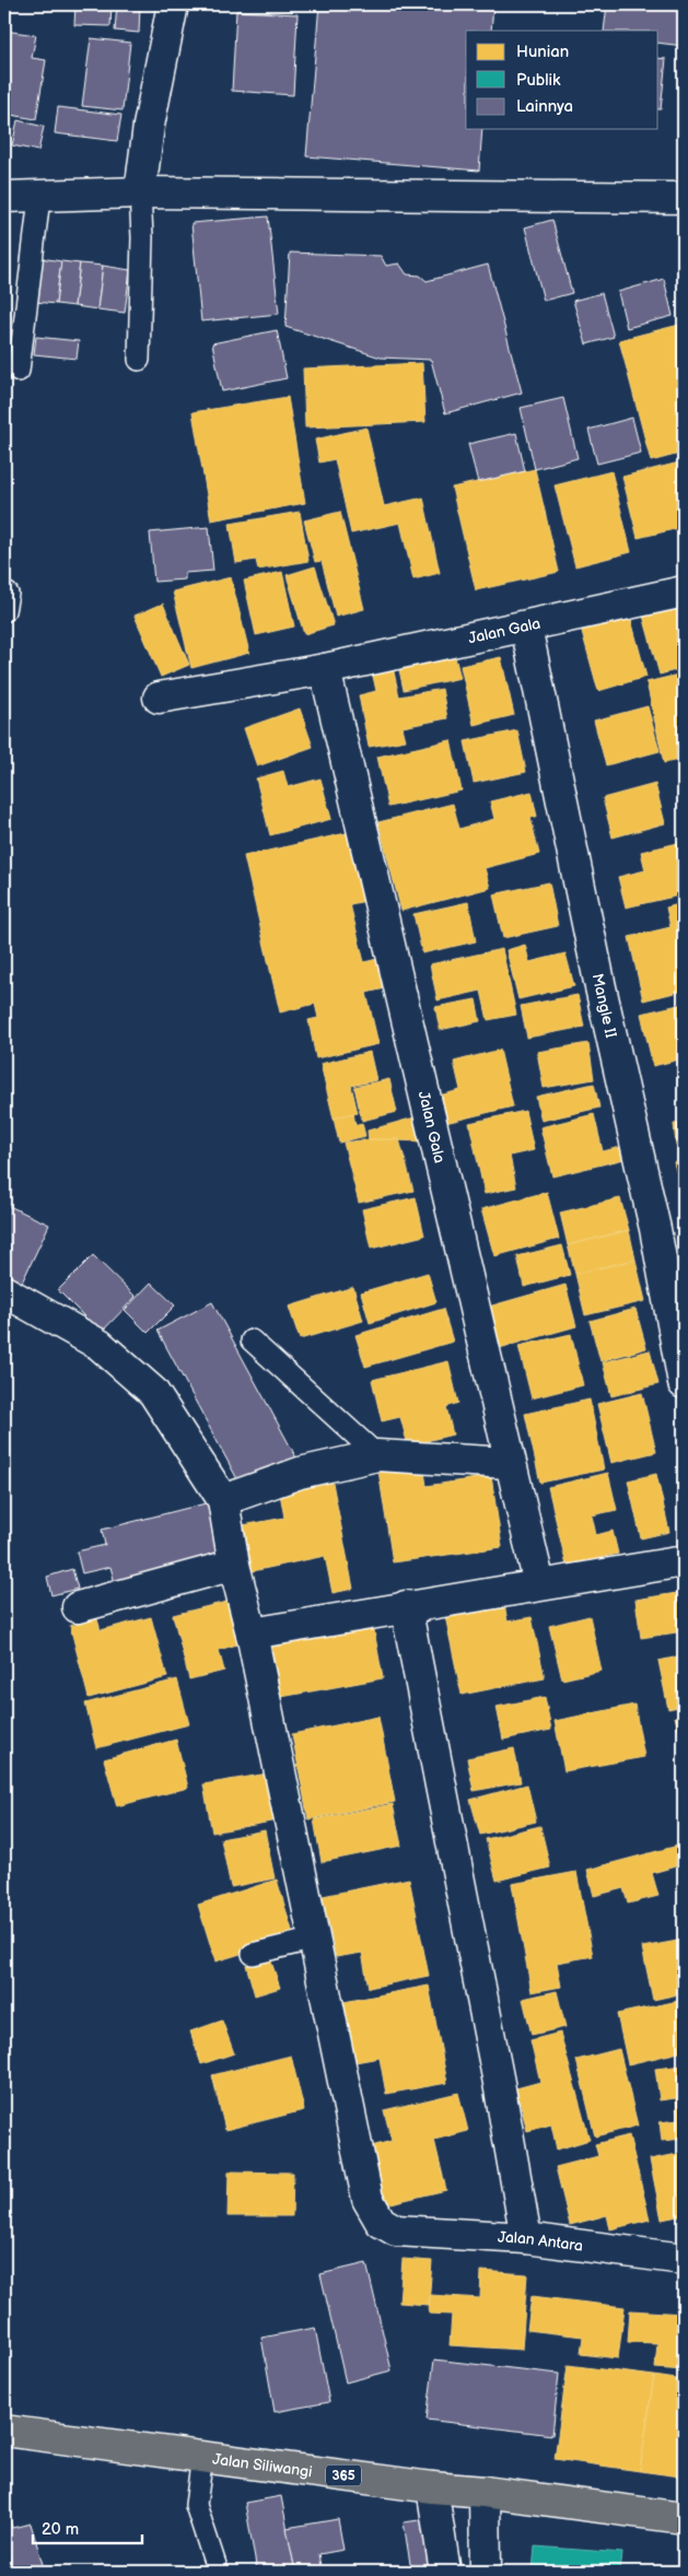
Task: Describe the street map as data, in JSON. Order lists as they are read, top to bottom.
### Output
{
  "streets": {
    "main road": ["Jalan Siliwangi", "365"],
    "street": ["Jalan Gala", "Mangle II", "Jalan Antara"]
  },
  "crossings": [
    ["Jalan Gala", "Mangle II"]
  ],
  "legend": ["Hunian", "Publik", "Lainnya"],
  "scale_bar": "20 m"
}
